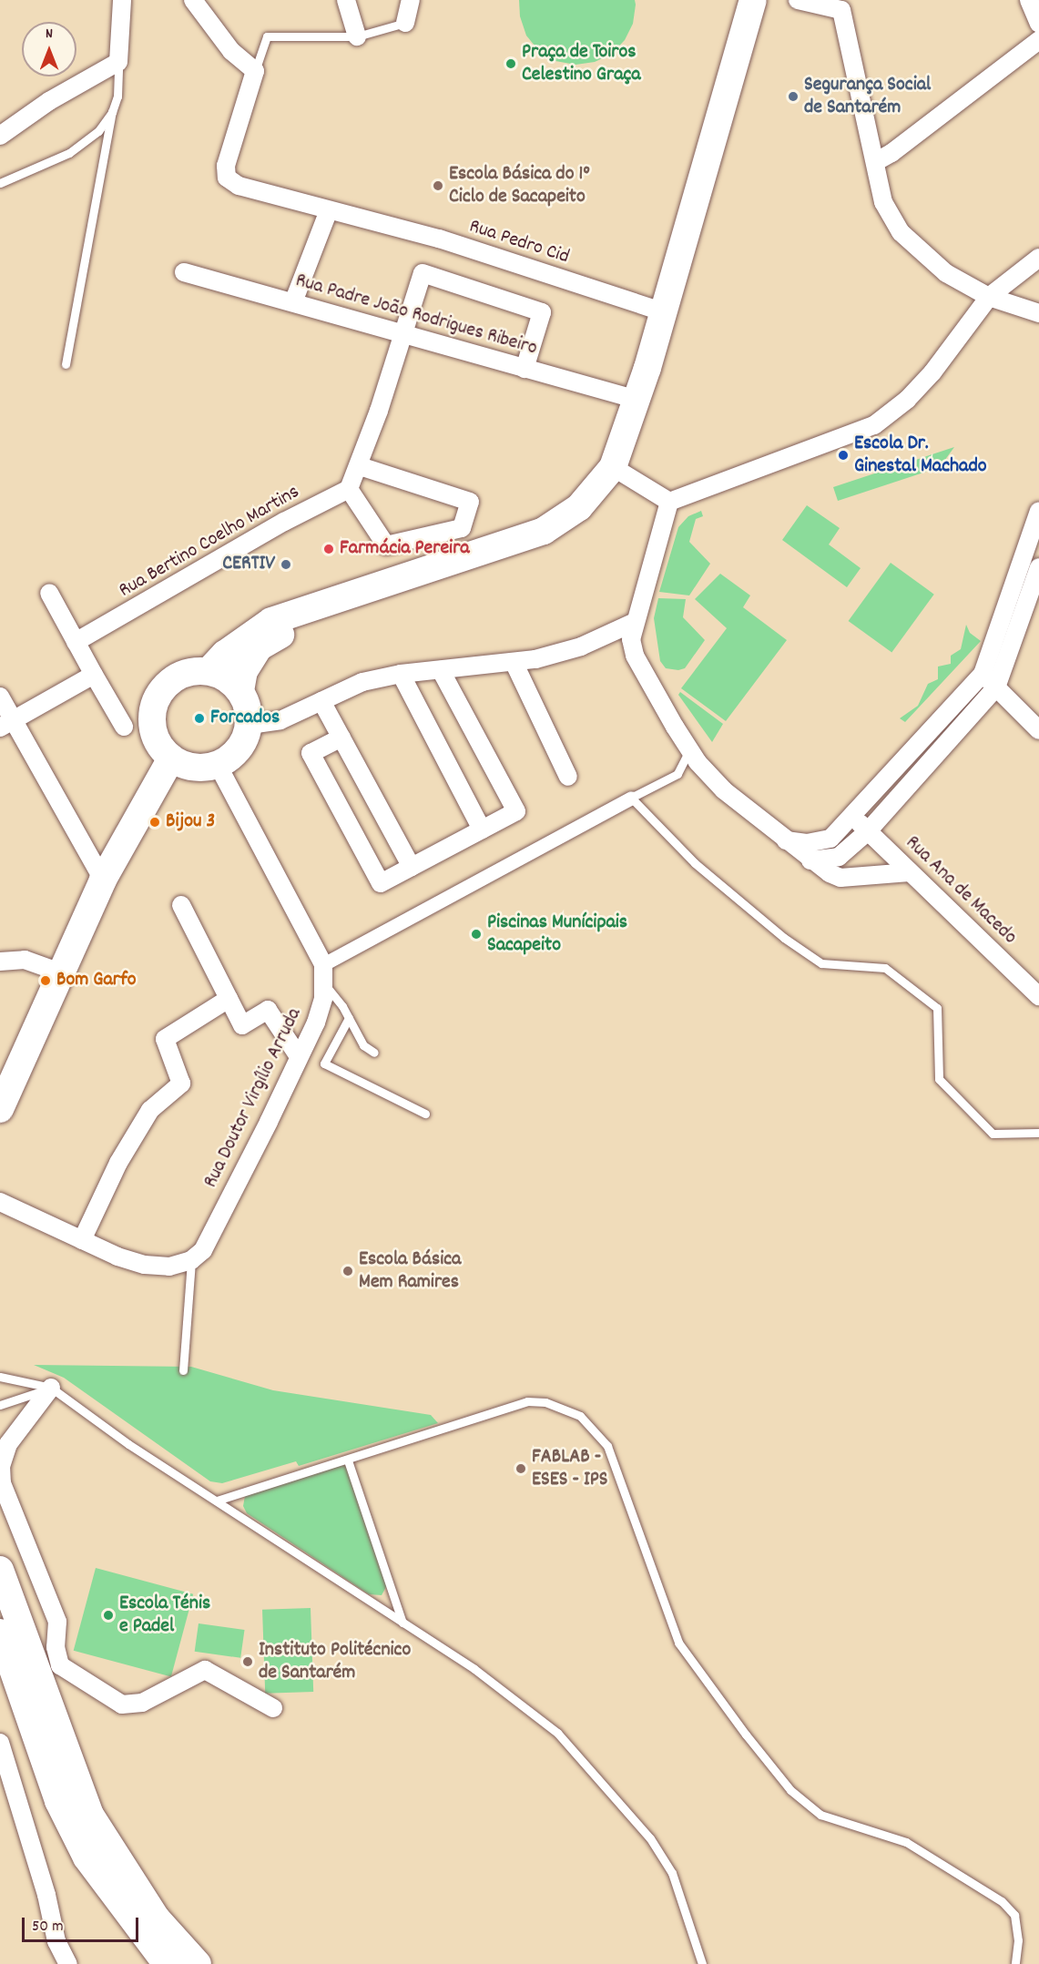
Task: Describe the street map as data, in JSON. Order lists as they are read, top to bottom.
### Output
{
  "streets": {
    "street": [
      "Rua Pedro Cid",
      "Rua Padre João Rodrigues Ribeiro",
      "Rua Bertino Coelho Martins",
      "Rua Ana de Macedo",
      "Rua Doutor Virgílio Arruda"
    ]
  },
  "places": [
    "Praça de Toiros Celestino Graça",
    "Segurança Social de Santarém",
    "Escola Básica do 1° Ciclo de Sacapeito",
    "Escola Dr. Ginestal Machado",
    "Farmácia Pereira",
    "CERTIV",
    "Forcados",
    "Bijou 3",
    "Piscinas Munícipais Sacapeito",
    "Bom Garfo",
    "Escola Básica Mem Ramires",
    "FABLAB - ESES - IPS",
    "Escola Ténis e Padel",
    "Instituto Politécnico de Santarém"
  ],
  "scale_bar": "50 m",
  "north": "top"
}
